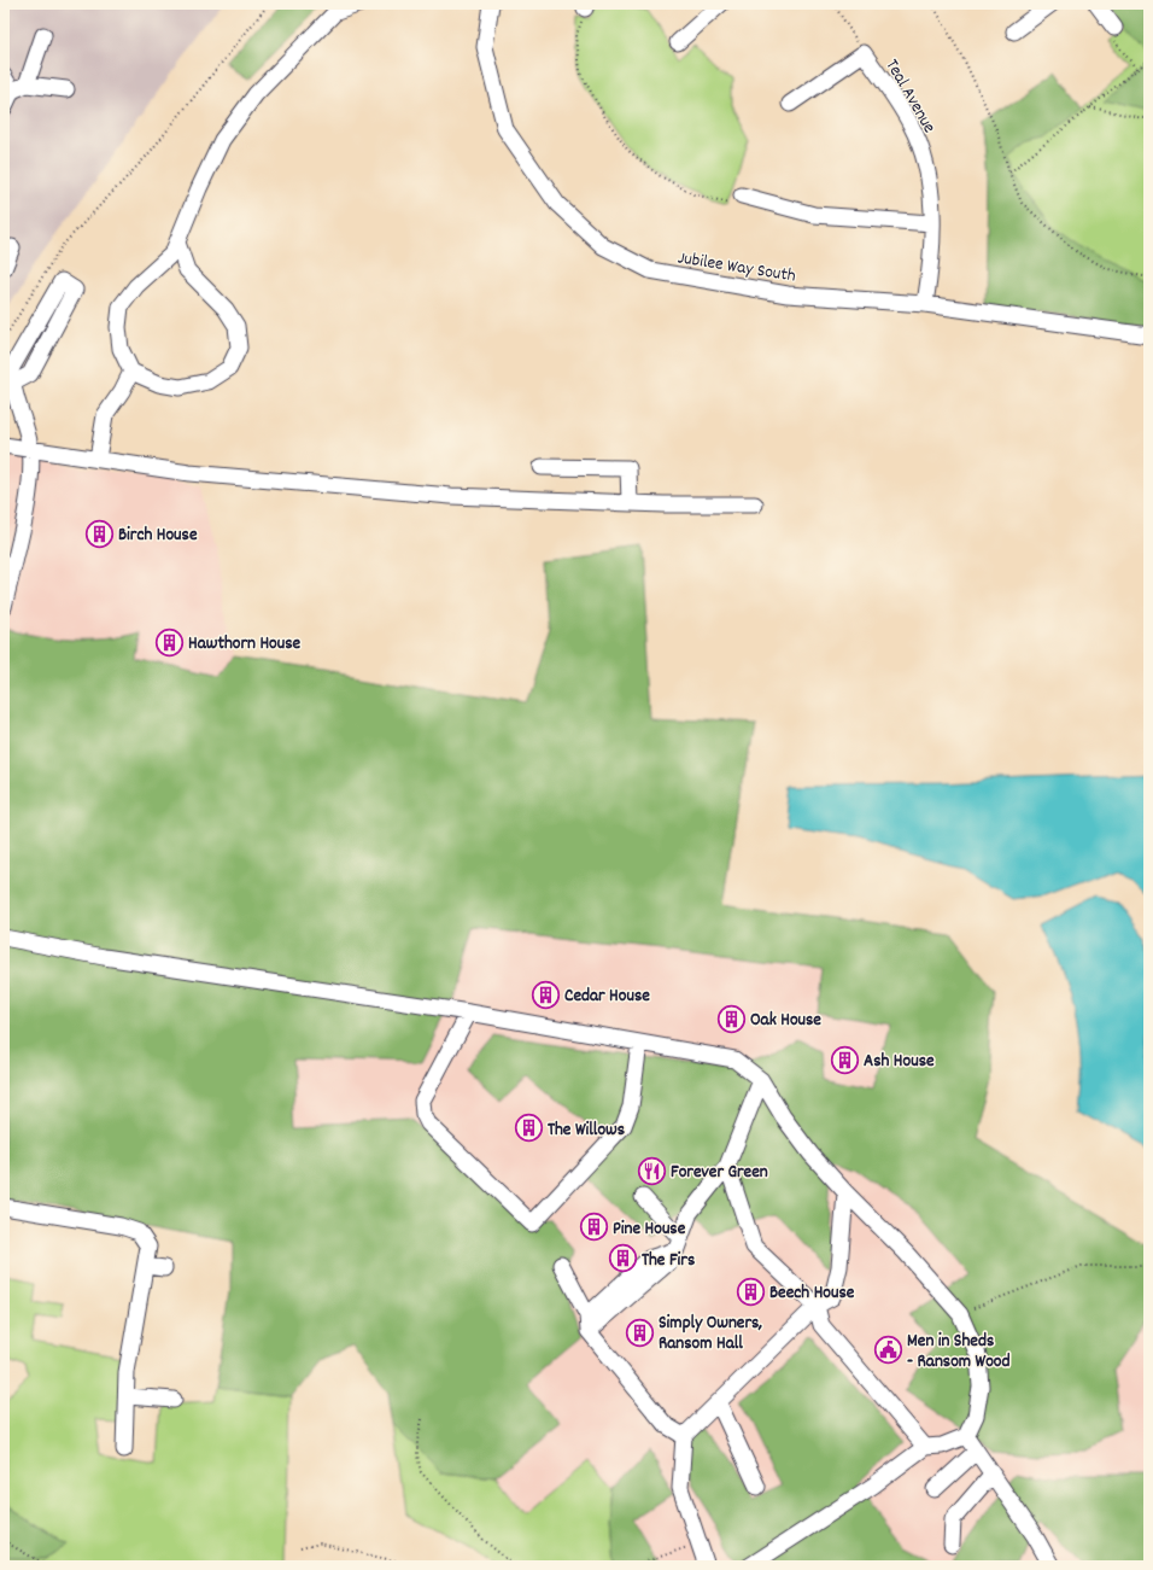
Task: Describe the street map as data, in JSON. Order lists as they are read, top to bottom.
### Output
{
  "streets": {
    "street": ["Teal Avenue", "Jubilee Way South"]
  },
  "crossings": [
    ["Teal Avenue", "Jubilee Way South"]
  ],
  "places": {
    "building": [
      "Birch House",
      "Hawthorn House",
      "Cedar House",
      "Oak House",
      "Ash House",
      "The Willows",
      "Pine House",
      "The Firs",
      "Beech House",
      "Simply Owners, Ransom Hall"
    ],
    "restaurant": ["Forever Green"],
    "public building": ["Men in Sheds - Ransom Wood"]
  }
}
